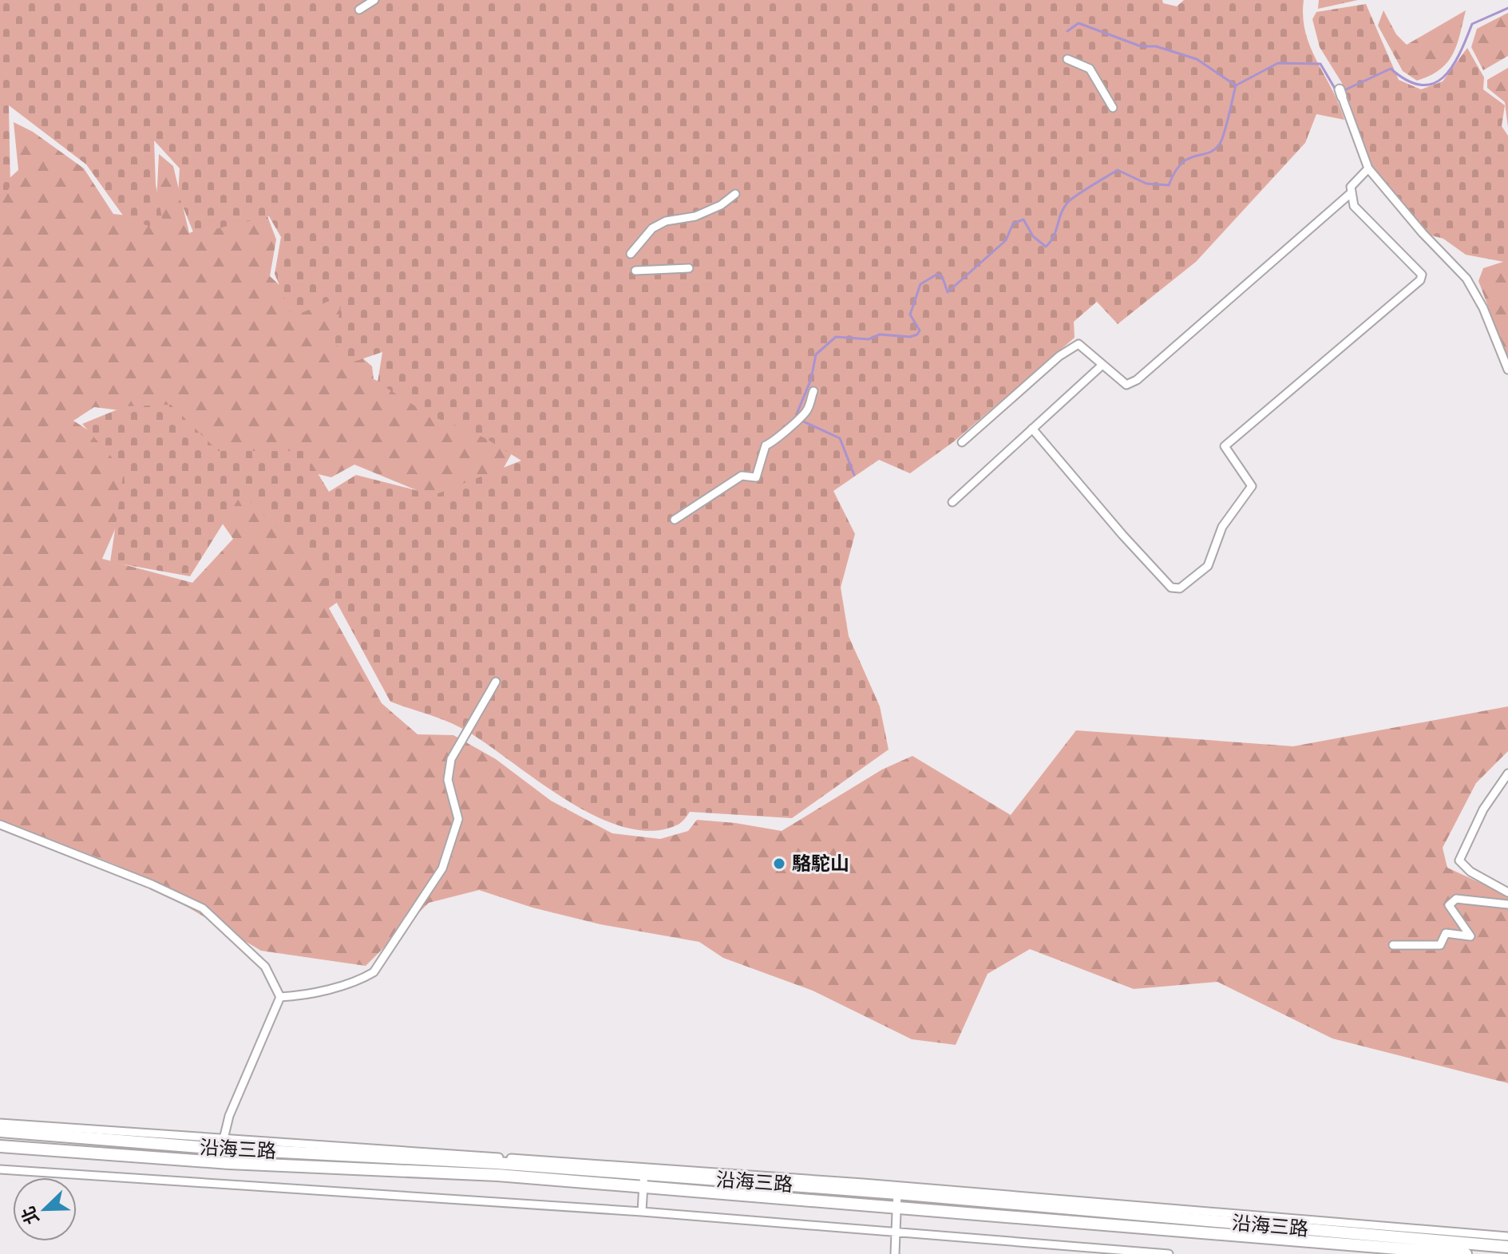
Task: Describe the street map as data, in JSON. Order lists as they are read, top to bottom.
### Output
{
  "streets": {
    "main road": ["沿海三路"]
  },
  "places": ["駱駝山"],
  "north": "bottom left"
}
